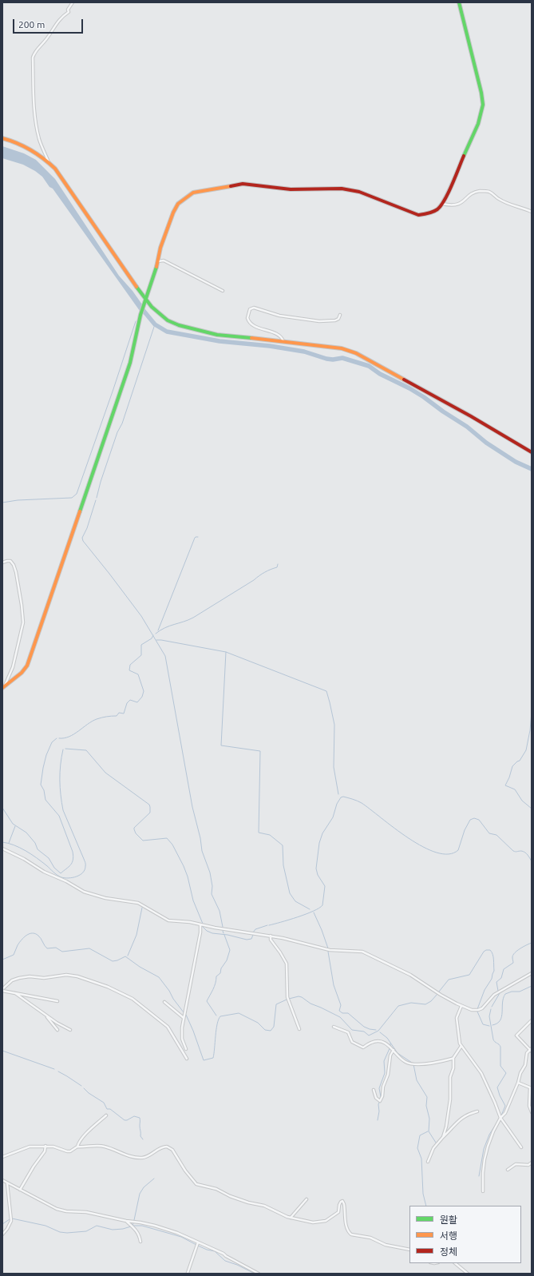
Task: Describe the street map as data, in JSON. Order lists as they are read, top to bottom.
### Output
{
  "legend": ["원활", "서행", "정체"],
  "scale_bar": "200 m"
}
